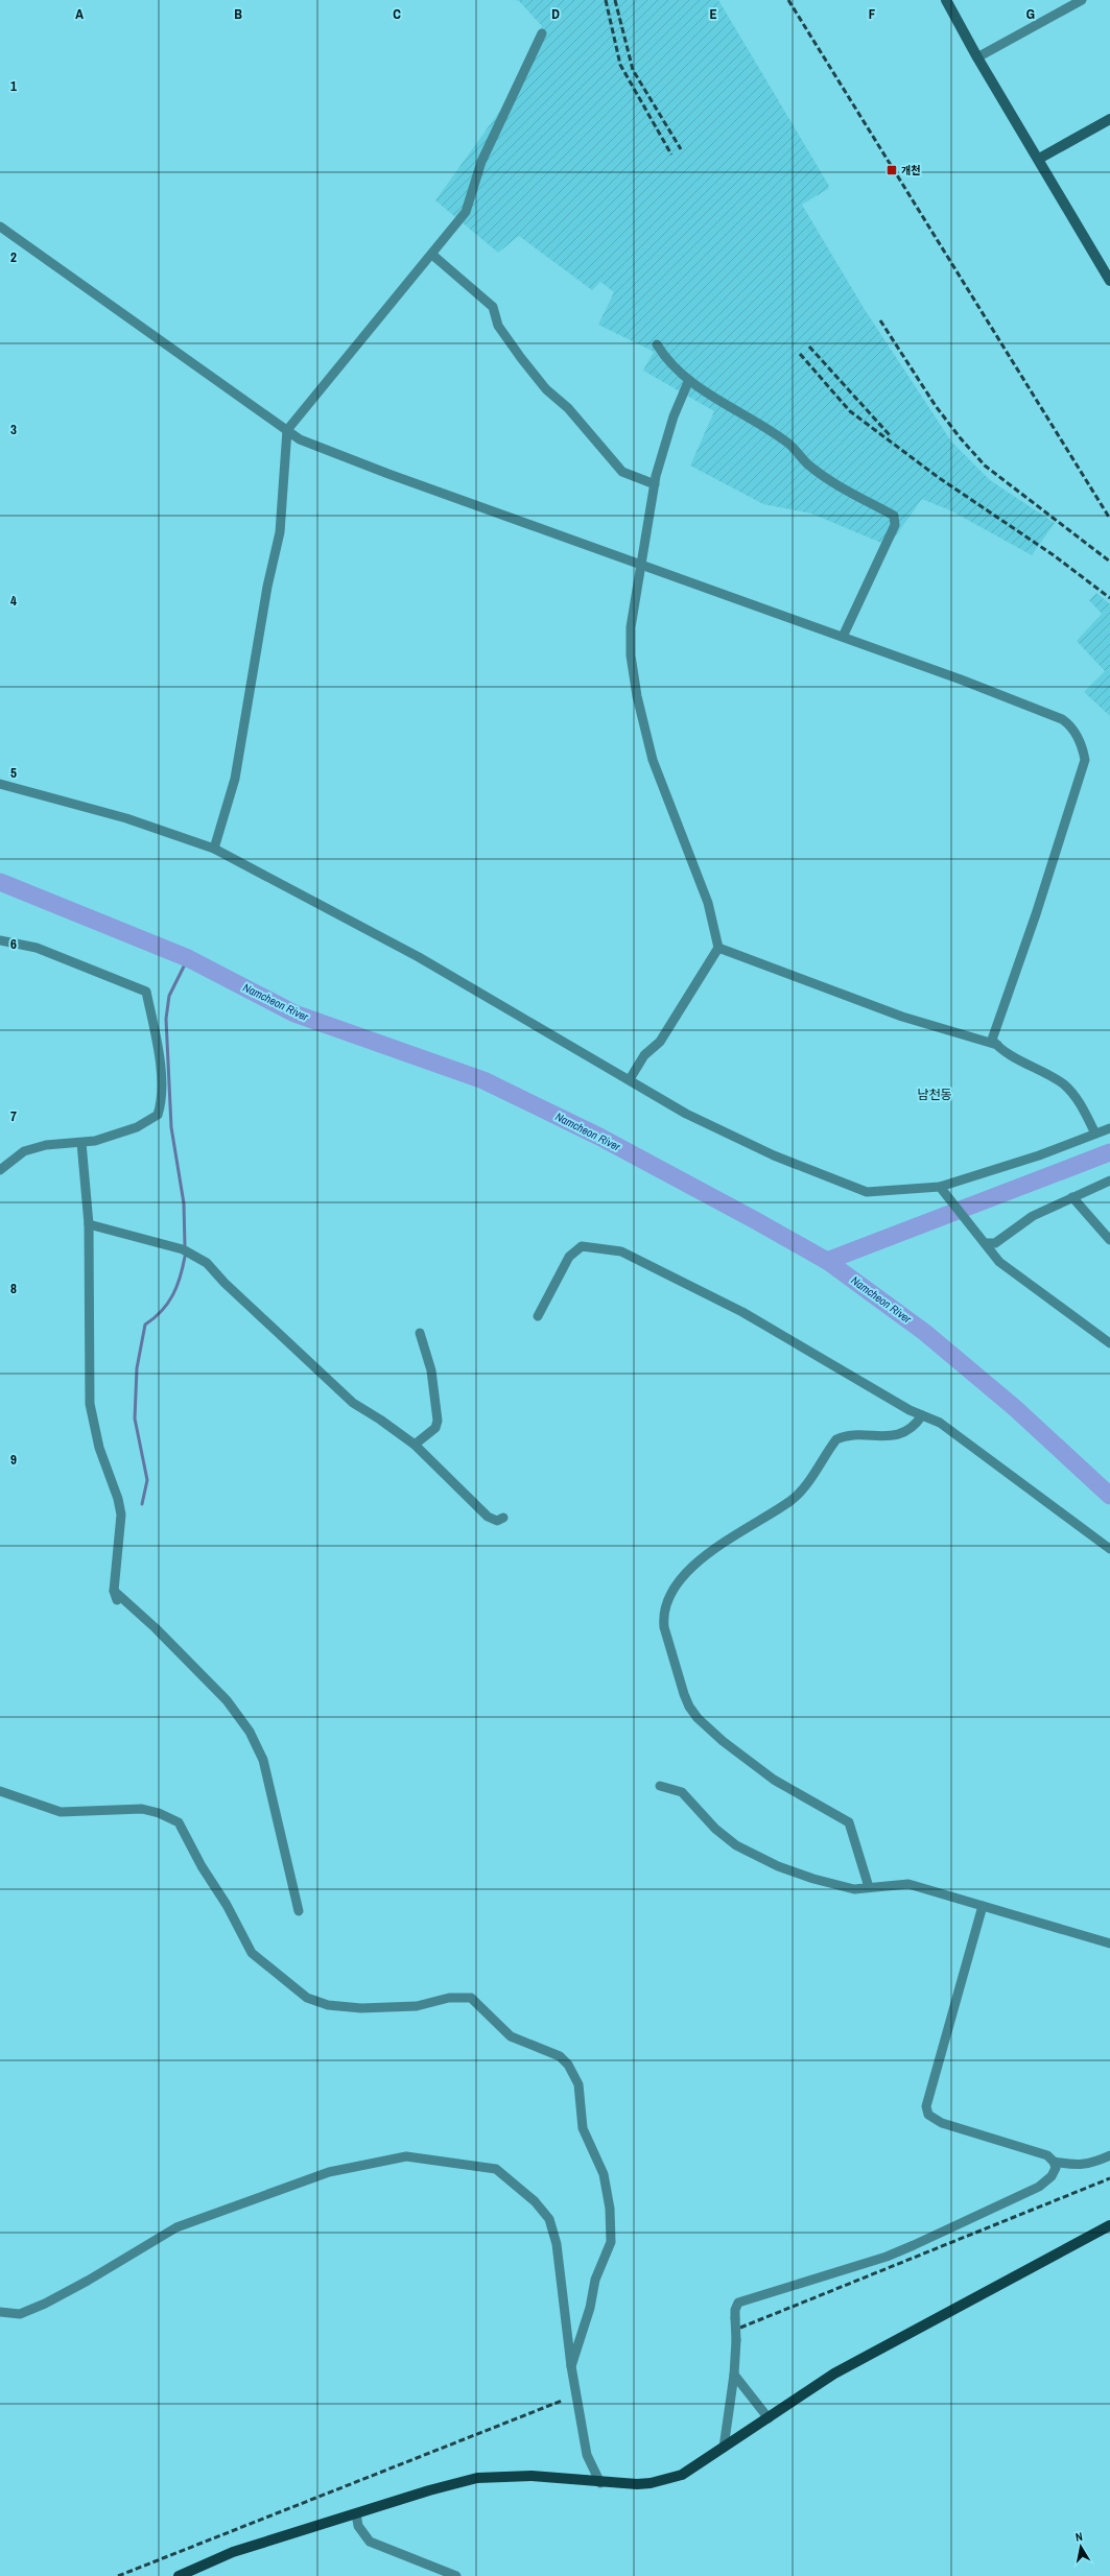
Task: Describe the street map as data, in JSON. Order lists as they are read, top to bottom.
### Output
{
  "districts": ["남천동"],
  "water": ["Namcheon River"],
  "places": {
    "transit": ["개천"]
  },
  "north": "top",
  "grid": {
    "columns": [
      "A",
      "B",
      "C",
      "D",
      "E",
      "F",
      "G"
    ],
    "rows": [
      "1",
      "2",
      "3",
      "4",
      "5",
      "6",
      "7",
      "8",
      "9"
    ]
  }
}
